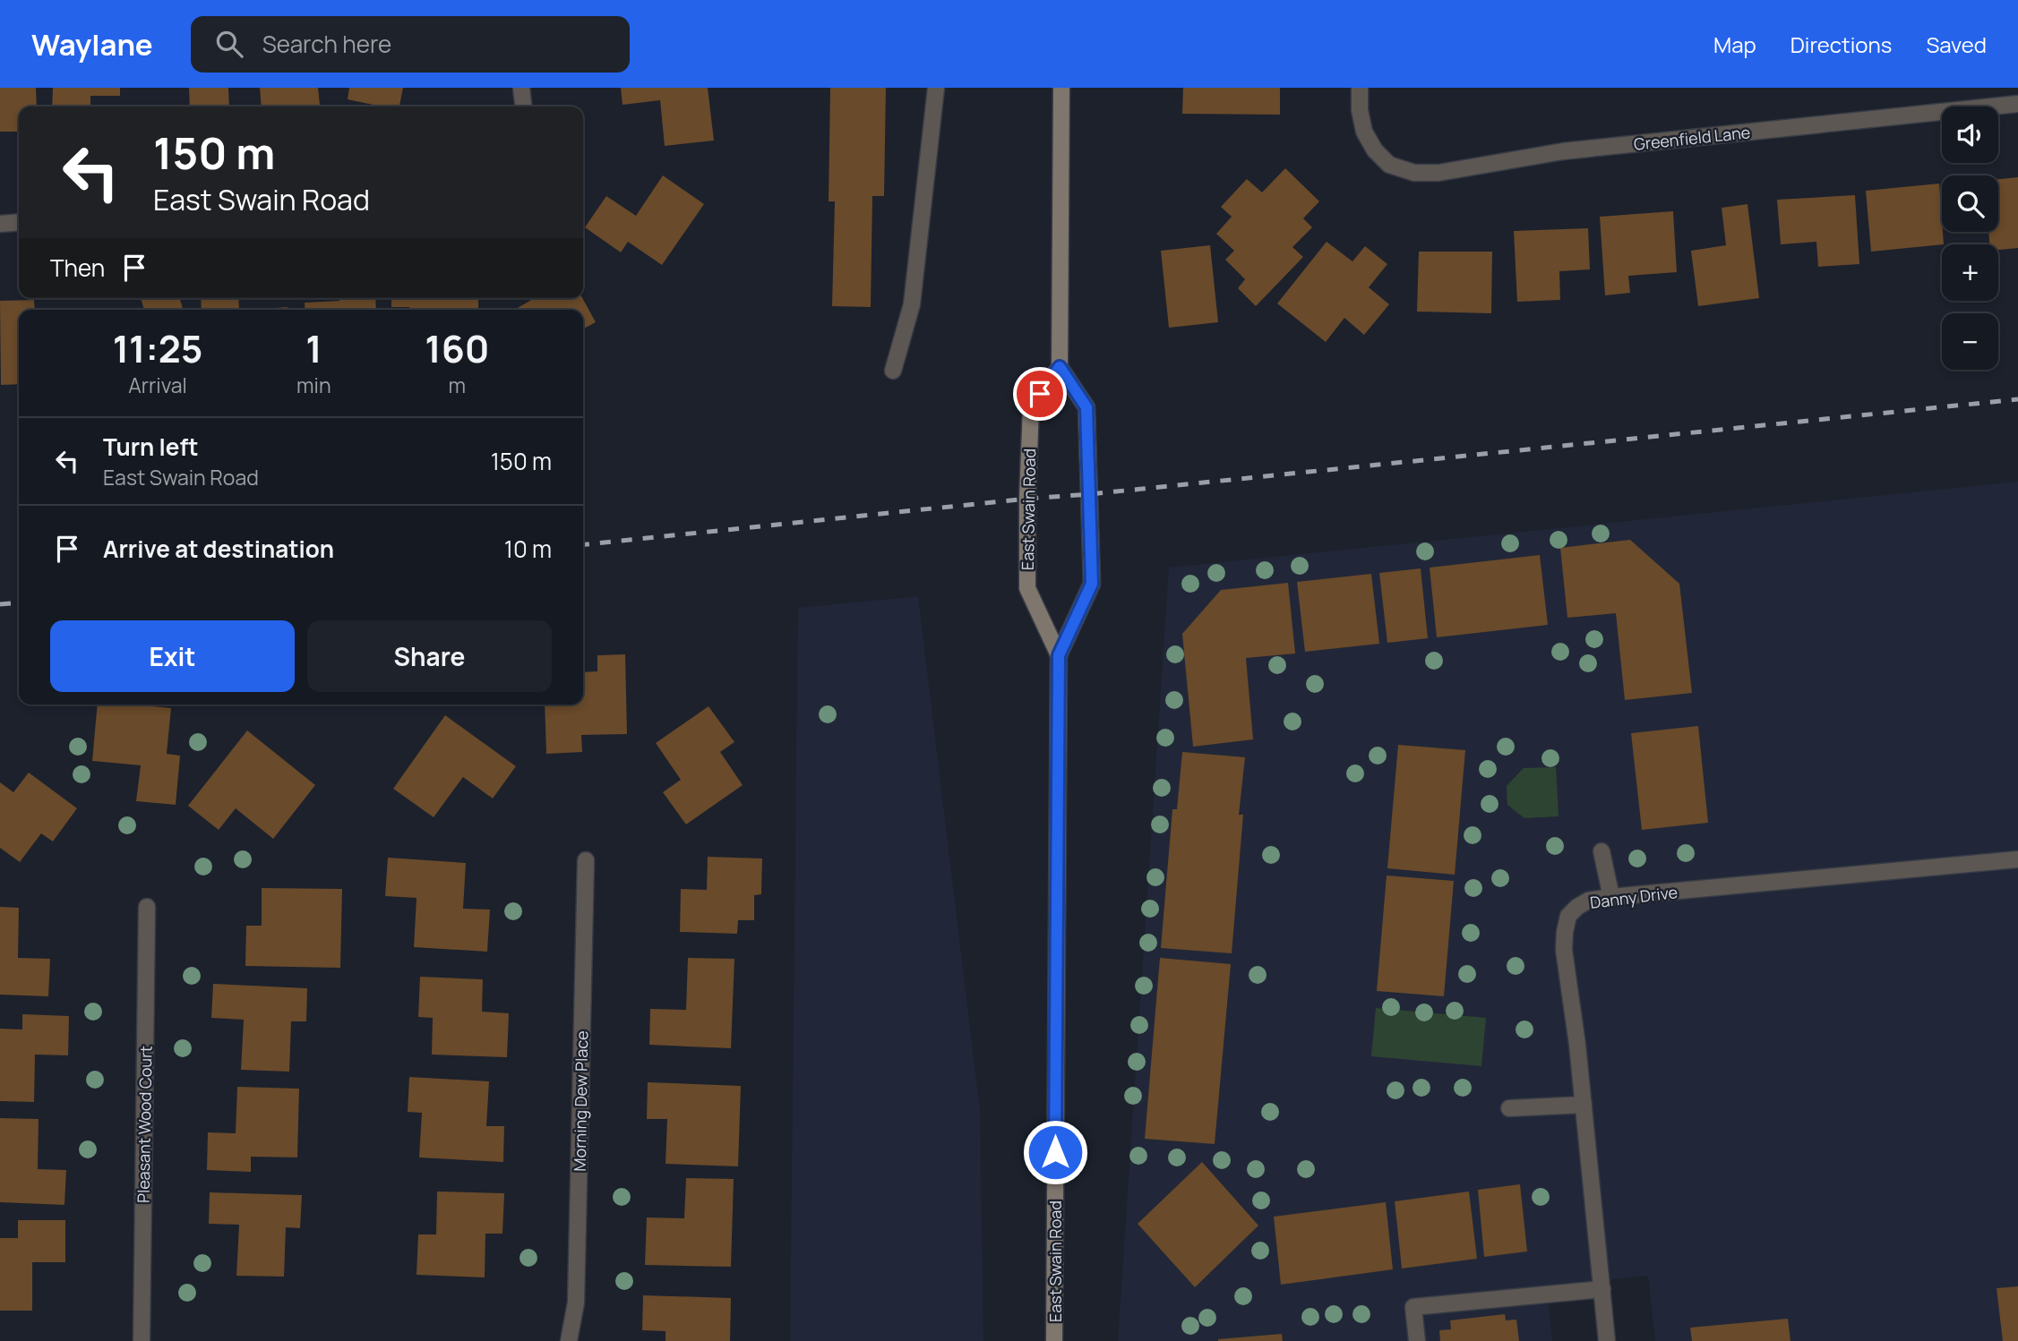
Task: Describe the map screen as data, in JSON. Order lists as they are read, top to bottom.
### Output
{
  "streets": {
    "main road": ["East Swain Road"],
    "street": [
      "Greenfield Lane",
      "Danny Drive",
      "Morning Dew Place",
      "Pleasant Wood Court"
    ]
  },
  "page": {
    "header": "Waylane",
    "search": "Search here",
    "nav": ["Map", "Directions", "Saved"],
    "map_buttons": ["+", "−"],
    "turn": ["150 m", "East Swain Road"],
    "then": "Then",
    "eta": [
      "11:25",
      "Arrival",
      "1",
      "min",
      "160",
      "m"
    ],
    "list": [
      {
        "name": "Turn left",
        "note": "East Swain Road",
        "value": "150 m"
      },
      {
        "name": "Arrive at destination",
        "value": "10 m"
      }
    ],
    "buttons": ["Exit", "Share"]
  }
}
